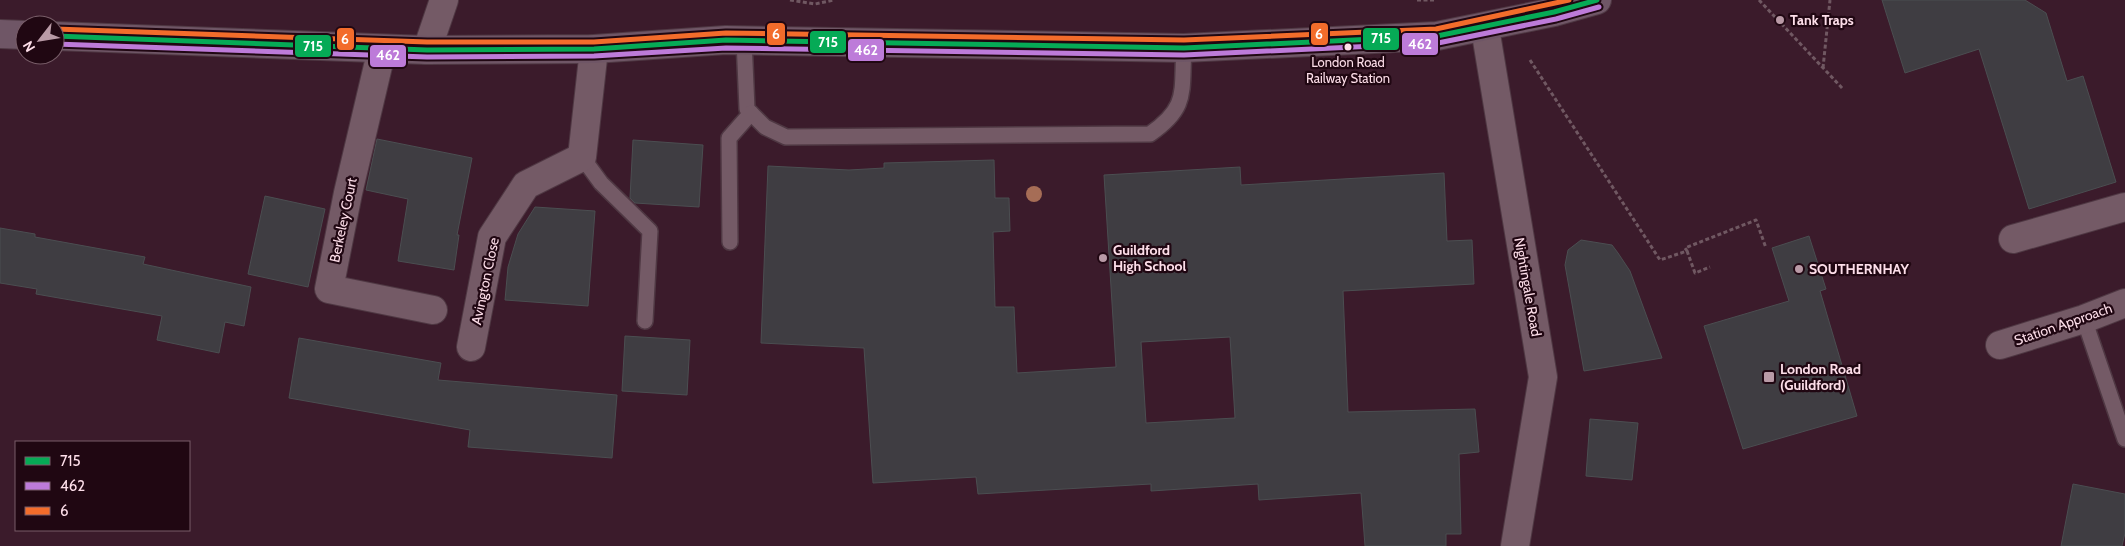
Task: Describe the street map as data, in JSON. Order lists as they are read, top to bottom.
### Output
{
  "streets": {
    "street": [
      "Berkeley Court",
      "Avington Close",
      "Nightingale Road",
      "Station Approach"
    ]
  },
  "places": {
    "other": [
      "Tank Traps",
      "London Road Railway Station",
      "Guildford High School",
      "SOUTHERNHAY"
    ],
    "transit": ["London Road (Guildford)"]
  },
  "lines": ["transit line 715", "transit line 6", "transit line 462"],
  "legend": ["715", "462", "6"],
  "north": "bottom left"
}
